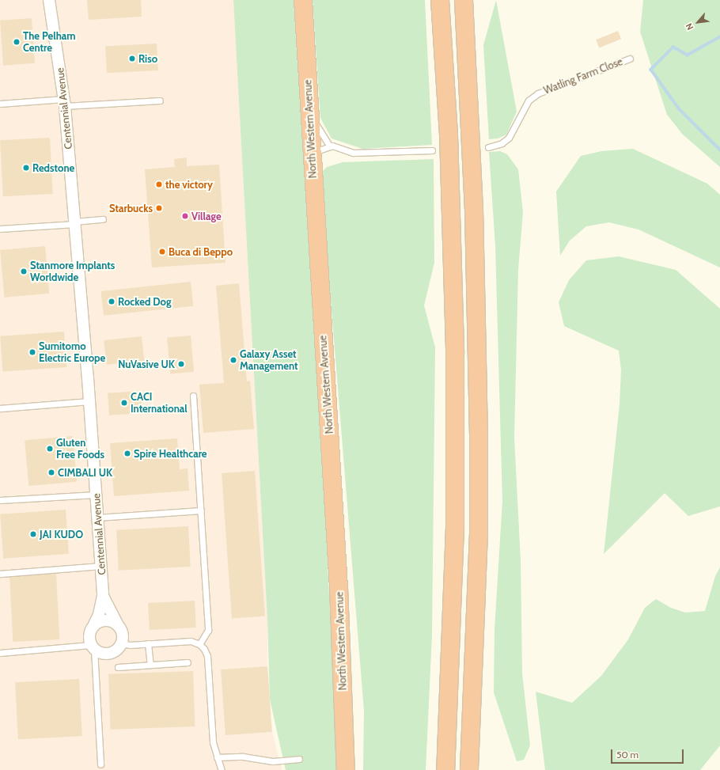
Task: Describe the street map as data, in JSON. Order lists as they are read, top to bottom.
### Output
{
  "streets": {
    "highway": ["North Western Avenue"],
    "street": ["Centennial Avenue"],
    "lane": ["Watling Farm Close"]
  },
  "places": [
    "The Pelham Centre",
    "Riso",
    "Redstone",
    "the victory",
    "Starbucks",
    "Village",
    "Buca di Beppo",
    "Stanmore Implants Worldwide",
    "Rocked Dog",
    "Sumitomo Electric Europe",
    "Galaxy Asset Management",
    "NuVasive UK",
    "CACI International",
    "Gluten Free Foods",
    "Spire Healthcare",
    "CIMBALI UK",
    "JAI KUDO"
  ],
  "scale_bar": "50 m",
  "north": "bottom left"
}
